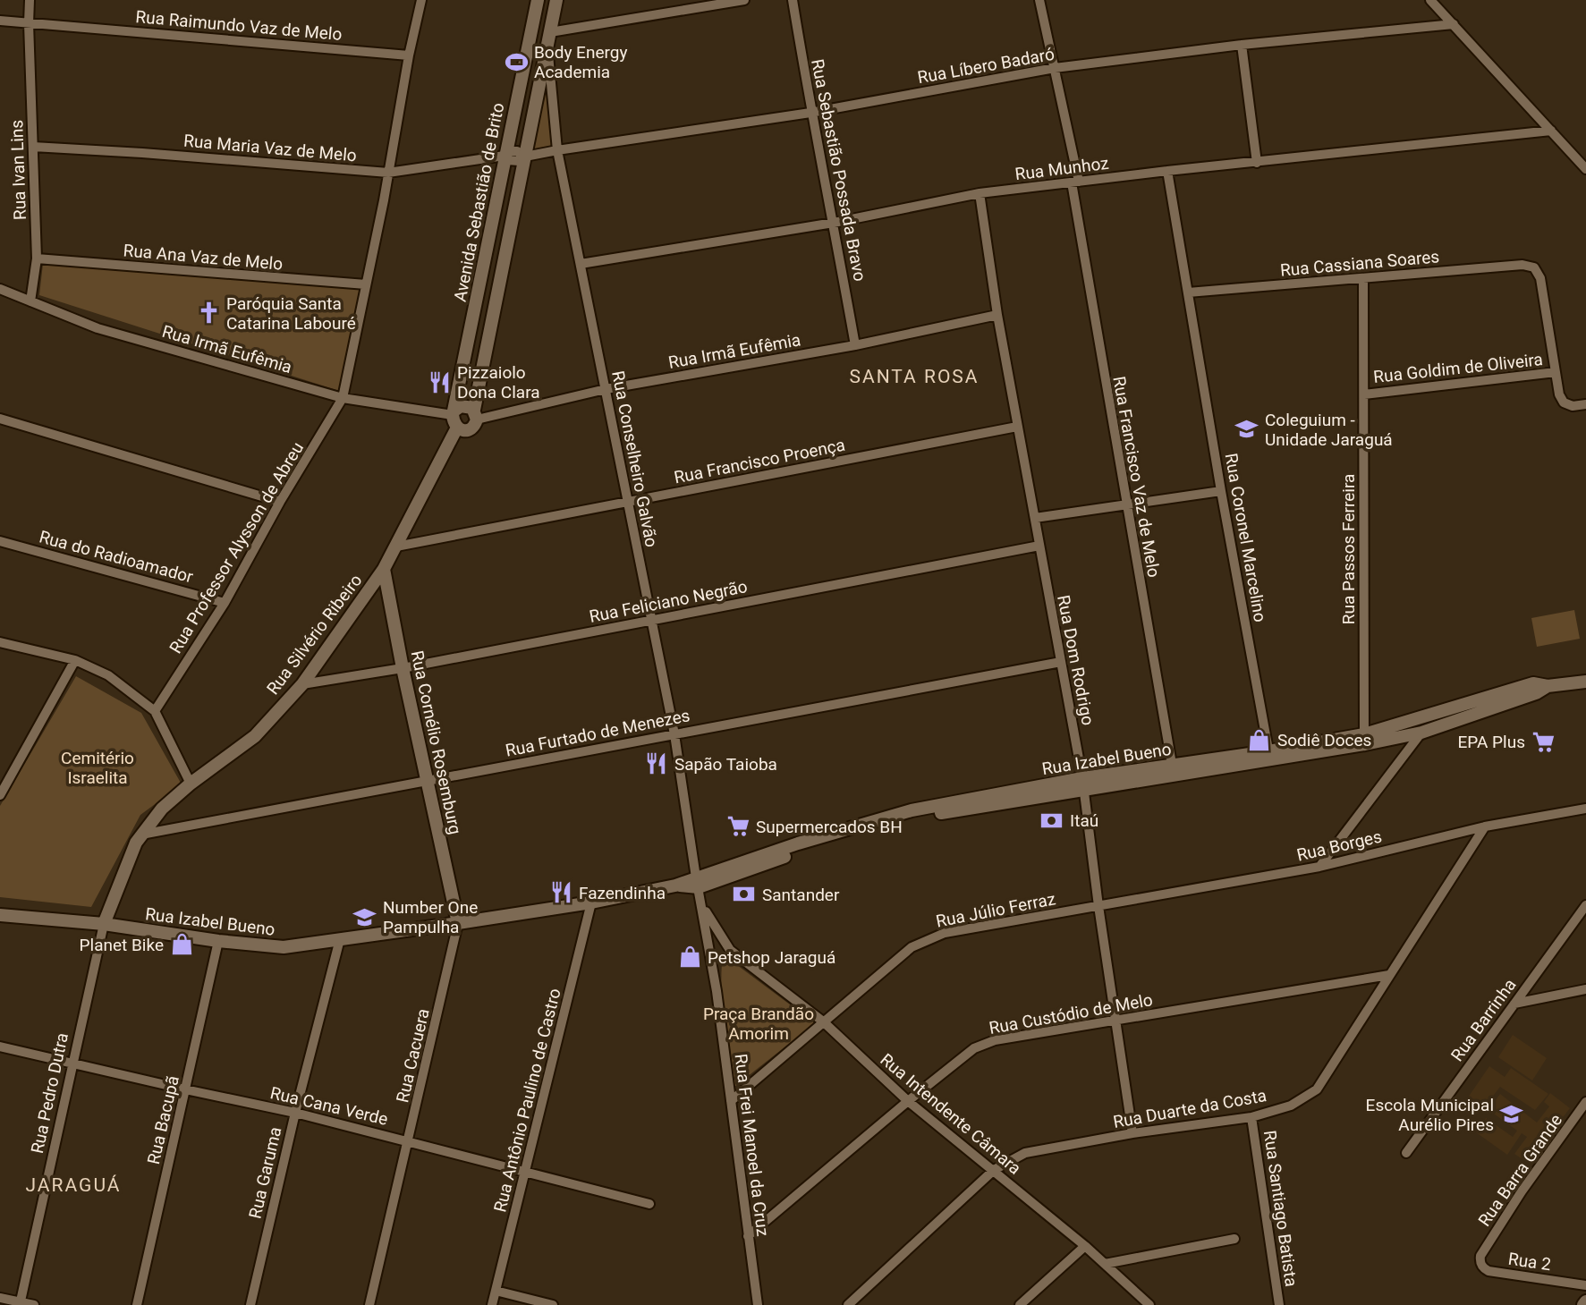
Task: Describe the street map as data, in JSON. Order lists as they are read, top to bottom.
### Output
{
  "streets": {
    "street": [
      "Rua Raimundo Vaz de Melo",
      "Rua Líbero Badaró",
      "Rua Maria Vaz de Melo",
      "Rua Munhoz",
      "Rua Ivan Lins",
      "Rua Sebastião Possada Bravo",
      "Avenida Sebastião de Brito",
      "Rua Ana Vaz de Melo",
      "Rua Cassiana Soares",
      "Rua Irmã Eufêmia",
      "Rua Goldim de Oliveira",
      "Rua Conselheiro Galvão",
      "Rua Francisco Proença",
      "Rua Francisco Vaz de Melo",
      "Rua Coronel Marcelino",
      "Rua Professor Alysson de Abreu",
      "Rua Passos Ferreira",
      "Rua do Radioamador",
      "Rua Feliciano Negrão",
      "Rua Silvério Ribeiro",
      "Rua Dom Rodrigo",
      "Rua Furtado de Menezes",
      "Rua Cornélio Rosemburg",
      "Rua Izabel Bueno",
      "Rua Borges",
      "Rua Júlio Ferraz",
      "Rua Custódio de Melo",
      "Rua Barrinha",
      "Rua Cacuera",
      "Rua Pedro Dutra",
      "Rua Antônio Paulino de Castro",
      "Rua Cana Verde",
      "Rua Duarte da Costa",
      "Rua Intendente Câmara",
      "Rua Bacupã",
      "Rua Frei Manoel da Cruz",
      "Rua Barra Grande",
      "Rua Garuma",
      "Rua Santiago Batista",
      "Rua 2"
    ]
  },
  "crossings": [
    ["Rua Raimundo Vaz de Melo", "Rua Ivan Lins"],
    ["Rua Raimundo Vaz de Melo", "Rua Professor Alysson de Abreu"],
    ["Rua Líbero Badaró", "Rua Maria Vaz de Melo"],
    ["Rua Líbero Badaró", "Rua Sebastião Possada Bravo"],
    ["Rua Líbero Badaró", "Rua Conselheiro Galvão"],
    ["Rua Líbero Badaró", "Rua Francisco Vaz de Melo"],
    ["Rua Maria Vaz de Melo", "Rua Ivan Lins"],
    ["Rua Maria Vaz de Melo", "Avenida Sebastião de Brito"],
    ["Rua Maria Vaz de Melo", "Rua Professor Alysson de Abreu"],
    ["Rua Munhoz", "Rua Sebastião Possada Bravo"],
    ["Rua Munhoz", "Rua Conselheiro Galvão"],
    ["Rua Munhoz", "Rua Francisco Vaz de Melo"],
    ["Rua Munhoz", "Rua Coronel Marcelino"],
    ["Rua Munhoz", "Rua Dom Rodrigo"],
    ["Rua Ivan Lins", "Rua Ana Vaz de Melo"],
    ["Rua Ivan Lins", "Rua Irmã Eufêmia"],
    ["Rua Sebastião Possada Bravo", "Rua Irmã Eufêmia"],
    ["Avenida Sebastião de Brito", "Rua Irmã Eufêmia"],
    ["Avenida Sebastião de Brito", "Rua Silvério Ribeiro"],
    ["Rua Ana Vaz de Melo", "Rua Professor Alysson de Abreu"],
    ["Rua Cassiana Soares", "Rua Goldim de Oliveira"],
    ["Rua Cassiana Soares", "Rua Coronel Marcelino"],
    ["Rua Cassiana Soares", "Rua Passos Ferreira"],
    ["Rua Irmã Eufêmia", "Rua Conselheiro Galvão"],
    ["Rua Irmã Eufêmia", "Rua Professor Alysson de Abreu"],
    ["Rua Irmã Eufêmia", "Rua Silvério Ribeiro"],
    ["Rua Irmã Eufêmia", "Rua Dom Rodrigo"],
    ["Rua Goldim de Oliveira", "Rua Passos Ferreira"],
    ["Rua Conselheiro Galvão", "Rua Francisco Proença"],
    ["Rua Conselheiro Galvão", "Rua Feliciano Negrão"],
    ["Rua Conselheiro Galvão", "Rua Furtado de Menezes"],
    ["Rua Conselheiro Galvão", "Rua Izabel Bueno"],
    ["Rua Conselheiro Galvão", "Rua Frei Manoel da Cruz"],
    ["Rua Francisco Proença", "Rua Silvério Ribeiro"],
    ["Rua Francisco Proença", "Rua Dom Rodrigo"],
    ["Rua Francisco Vaz de Melo", "Rua Izabel Bueno"],
    ["Rua Coronel Marcelino", "Rua Izabel Bueno"],
    ["Rua Professor Alysson de Abreu", "Rua do Radioamador"],
    ["Rua Passos Ferreira", "Rua Izabel Bueno"],
    ["Rua Feliciano Negrão", "Rua Silvério Ribeiro"],
    ["Rua Feliciano Negrão", "Rua Dom Rodrigo"],
    ["Rua Feliciano Negrão", "Rua Cornélio Rosemburg"],
    ["Rua Silvério Ribeiro", "Rua Furtado de Menezes"],
    ["Rua Silvério Ribeiro", "Rua Cornélio Rosemburg"],
    ["Rua Silvério Ribeiro", "Rua Izabel Bueno"],
    ["Rua Silvério Ribeiro", "Rua Pedro Dutra"],
    ["Rua Dom Rodrigo", "Rua Furtado de Menezes"],
    ["Rua Dom Rodrigo", "Rua Izabel Bueno"],
    ["Rua Dom Rodrigo", "Rua Borges"],
    ["Rua Dom Rodrigo", "Rua Júlio Ferraz"],
    ["Rua Dom Rodrigo", "Rua Custódio de Melo"],
    ["Rua Dom Rodrigo", "Rua Duarte da Costa"],
    ["Rua Furtado de Menezes", "Rua Cornélio Rosemburg"],
    ["Rua Cornélio Rosemburg", "Rua Izabel Bueno"],
    ["Rua Cornélio Rosemburg", "Rua Cacuera"],
    ["Rua Izabel Bueno", "Rua Cacuera"],
    ["Rua Izabel Bueno", "Rua Pedro Dutra"],
    ["Rua Izabel Bueno", "Rua Antônio Paulino de Castro"],
    ["Rua Izabel Bueno", "Rua Bacupã"],
    ["Rua Izabel Bueno", "Rua Frei Manoel da Cruz"],
    ["Rua Izabel Bueno", "Rua Garuma"],
    ["Rua Borges", "Rua Júlio Ferraz"],
    ["Rua Borges", "Rua Duarte da Costa"],
    ["Rua Júlio Ferraz", "Rua Intendente Câmara"],
    ["Rua Júlio Ferraz", "Rua Frei Manoel da Cruz"],
    ["Rua Custódio de Melo", "Rua Duarte da Costa"],
    ["Rua Custódio de Melo", "Rua Intendente Câmara"],
    ["Rua Custódio de Melo", "Rua Frei Manoel da Cruz"],
    ["Rua Cacuera", "Rua Cana Verde"],
    ["Rua Pedro Dutra", "Rua Cana Verde"],
    ["Rua Antônio Paulino de Castro", "Rua Cana Verde"],
    ["Rua Cana Verde", "Rua Bacupã"],
    ["Rua Cana Verde", "Rua Garuma"],
    ["Rua Duarte da Costa", "Rua Intendente Câmara"],
    ["Rua Duarte da Costa", "Rua Santiago Batista"],
    ["Rua Intendente Câmara", "Rua Frei Manoel da Cruz"],
    ["Rua Barra Grande", "Rua 2"]
  ],
  "districts": ["SANTA ROSA", "JARAGUÁ"],
  "parks": ["Cemitério Israelita", "Praça Brandão Amorim"],
  "places": {
    "sports": ["Body Energy Academia"],
    "church": ["Paróquia Santa Catarina Labouré"],
    "restaurant": ["Pizzaiolo Dona Clara", "Sapão Taioba", "Fazendinha"],
    "school or university": ["Coleguium - Unidade Jaraguá", "Number One Pampulha", "Escola Municipal Aurélio Pires"],
    "shop": ["Sodiê Doces", "Planet Bike", "Petshop Jaraguá"],
    "supermarket": ["EPA Plus", "Supermercados BH"],
    "bank": ["Itaú", "Santander"]
  }
}
